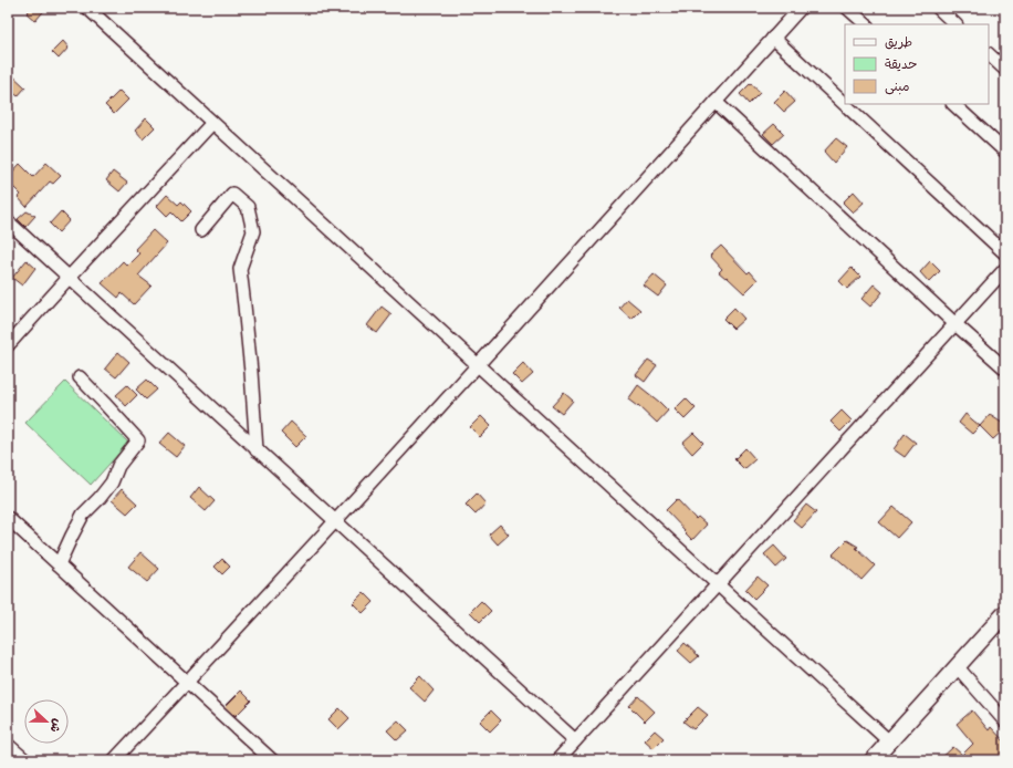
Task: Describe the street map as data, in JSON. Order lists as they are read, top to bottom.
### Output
{
  "legend": ["طريق", "حديقة", "مبنى"],
  "north": "right"
}
